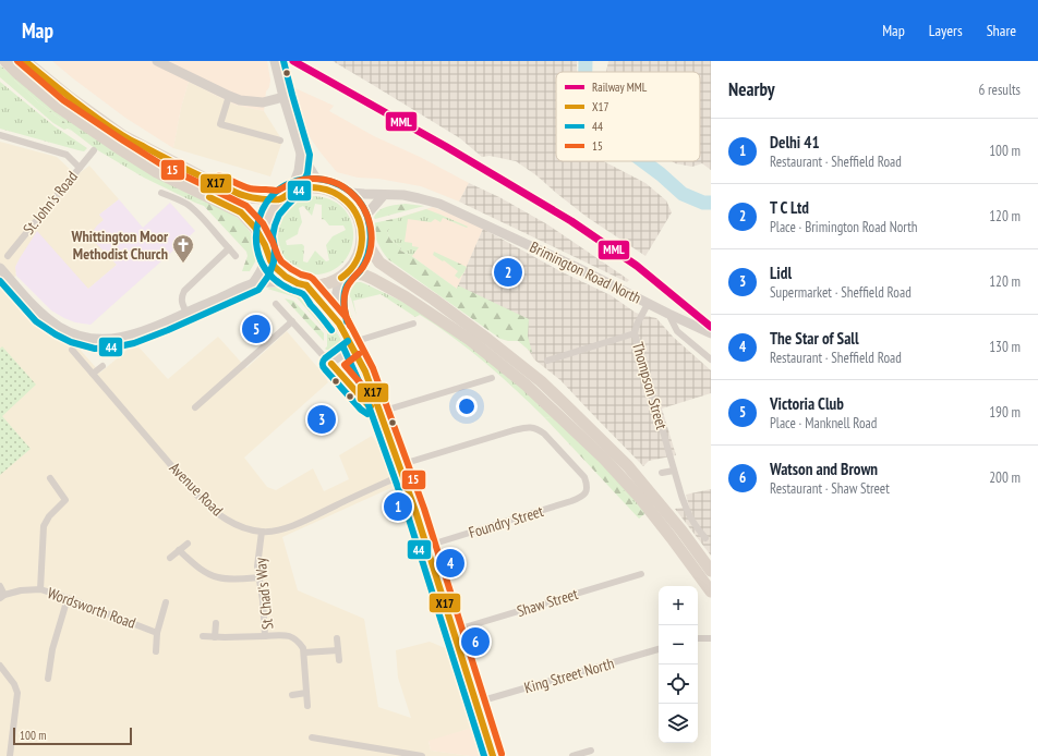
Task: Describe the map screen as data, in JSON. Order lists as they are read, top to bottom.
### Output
{
  "streets": {
    "main road": ["Brimington Road North"],
    "street": [
      "St. John's Road",
      "Thompson Street",
      "Avenue Road",
      "Foundry Street",
      "St Chad's Way",
      "Shaw Street",
      "Wordsworth Road",
      "King Street North"
    ]
  },
  "crossings": [
    ["Brimington Road North", "Thompson Street"],
    ["Avenue Road", "Foundry Street"],
    ["Avenue Road", "St Chad's Way"]
  ],
  "places": {
    "church": ["Whittington Moor Methodist Church"]
  },
  "lines": [
    "rail line MML",
    "transit line X17",
    "transit line 44",
    "transit line 15"
  ],
  "legend": [
    "Railway MML",
    "X17",
    "44",
    "15"
  ],
  "scale_bar": "100 m",
  "page": {
    "header": "Map",
    "nav": ["Map", "Layers", "Share"],
    "heading": ["Nearby", "6 results"],
    "list": [
      {
        "mark": "1",
        "name": "Delhi 41",
        "note": "Restaurant · Sheffield Road",
        "value": "100 m"
      },
      {
        "mark": "2",
        "name": "T C Ltd",
        "note": "Place · Brimington Road North",
        "value": "120 m"
      },
      {
        "mark": "3",
        "name": "Lidl",
        "note": "Supermarket · Sheffield Road",
        "value": "120 m"
      },
      {
        "mark": "4",
        "name": "The Star of Sall",
        "note": "Restaurant · Sheffield Road",
        "value": "130 m"
      },
      {
        "mark": "5",
        "name": "Victoria Club",
        "note": "Place · Manknell Road",
        "value": "190 m"
      },
      {
        "mark": "6",
        "name": "Watson and Brown",
        "note": "Restaurant · Shaw Street",
        "value": "200 m"
      }
    ],
    "pins": [
      "2",
      "5",
      "3",
      "1",
      "4",
      "6"
    ],
    "map_buttons": ["+", "−"],
    "scale": "100 m"
  }
}
